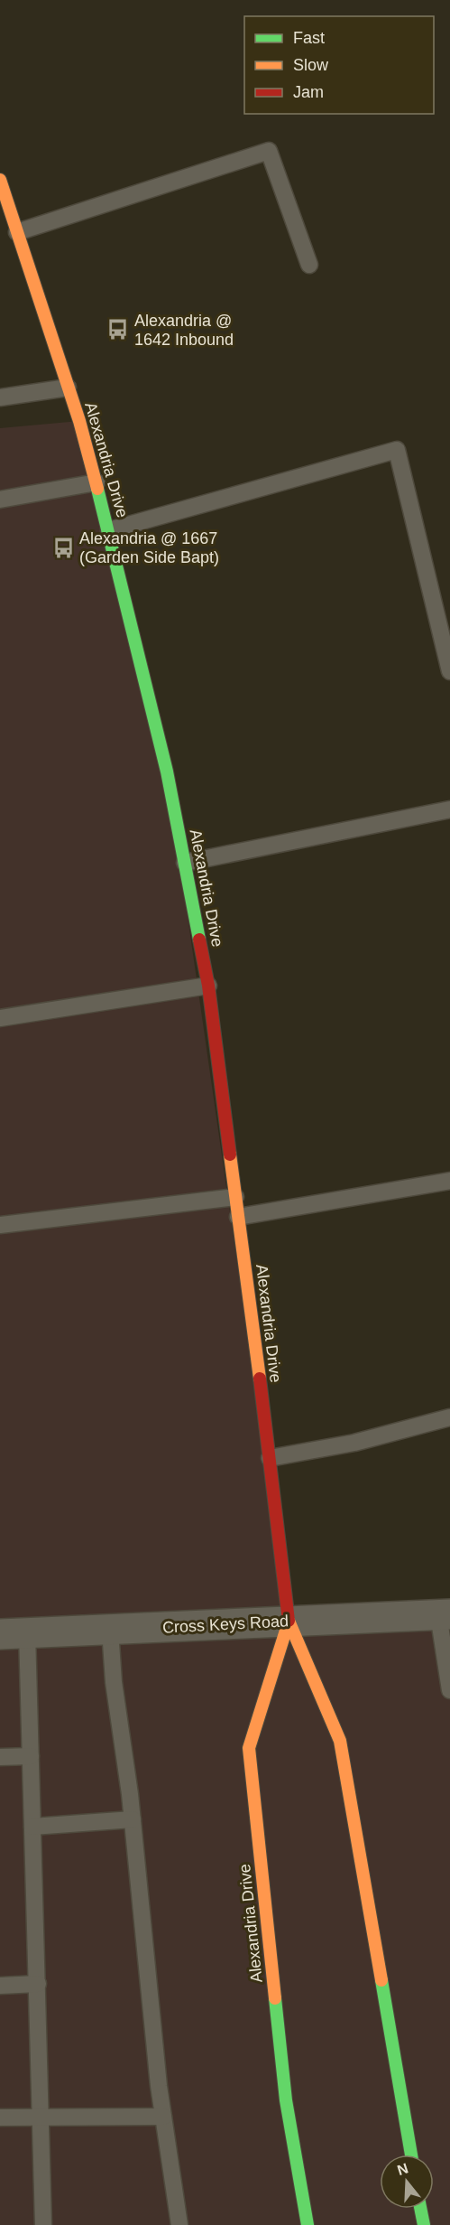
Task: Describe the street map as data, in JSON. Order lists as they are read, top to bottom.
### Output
{
  "streets": {
    "main road": ["Alexandria Drive"],
    "street": ["Cross Keys Road"]
  },
  "crossings": [
    ["Alexandria Drive", "Cross Keys Road"]
  ],
  "places": {
    "bus stop": ["Alexandria @ 1642 Inbound", "Alexandria @ 1667 (Garden Side Bapt)"]
  },
  "legend": ["Fast", "Slow", "Jam"],
  "north": "top"
}
